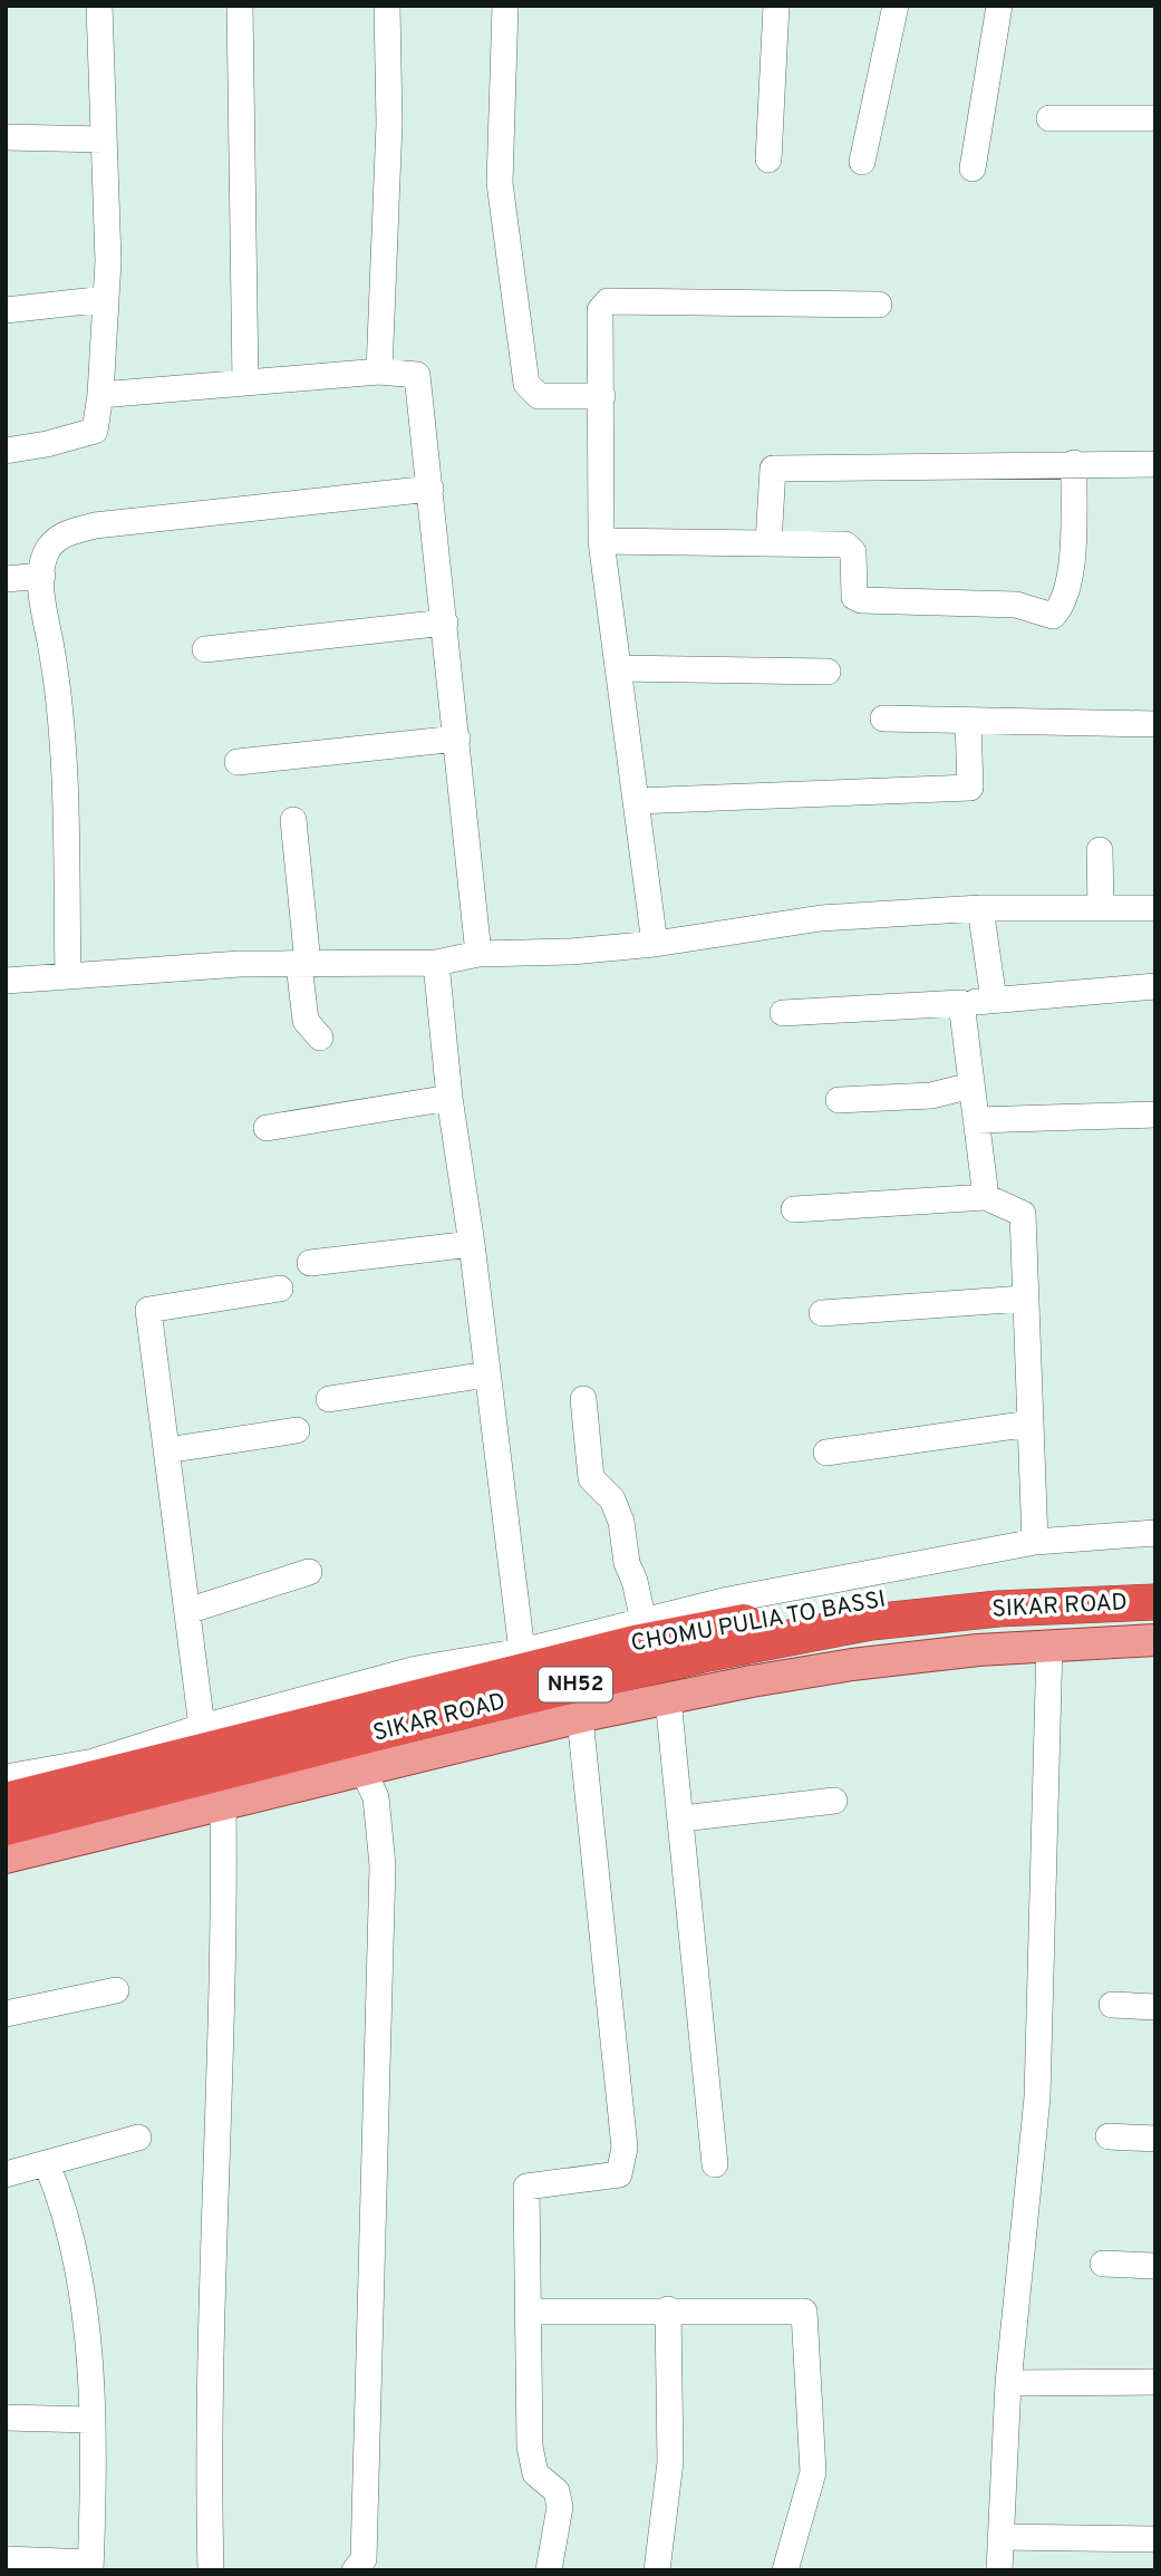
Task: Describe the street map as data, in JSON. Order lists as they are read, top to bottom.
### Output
{
  "streets": {
    "highway": ["SIKAR ROAD", "CHOMU PULIA TO BASSI", "NH52"]
  }
}
